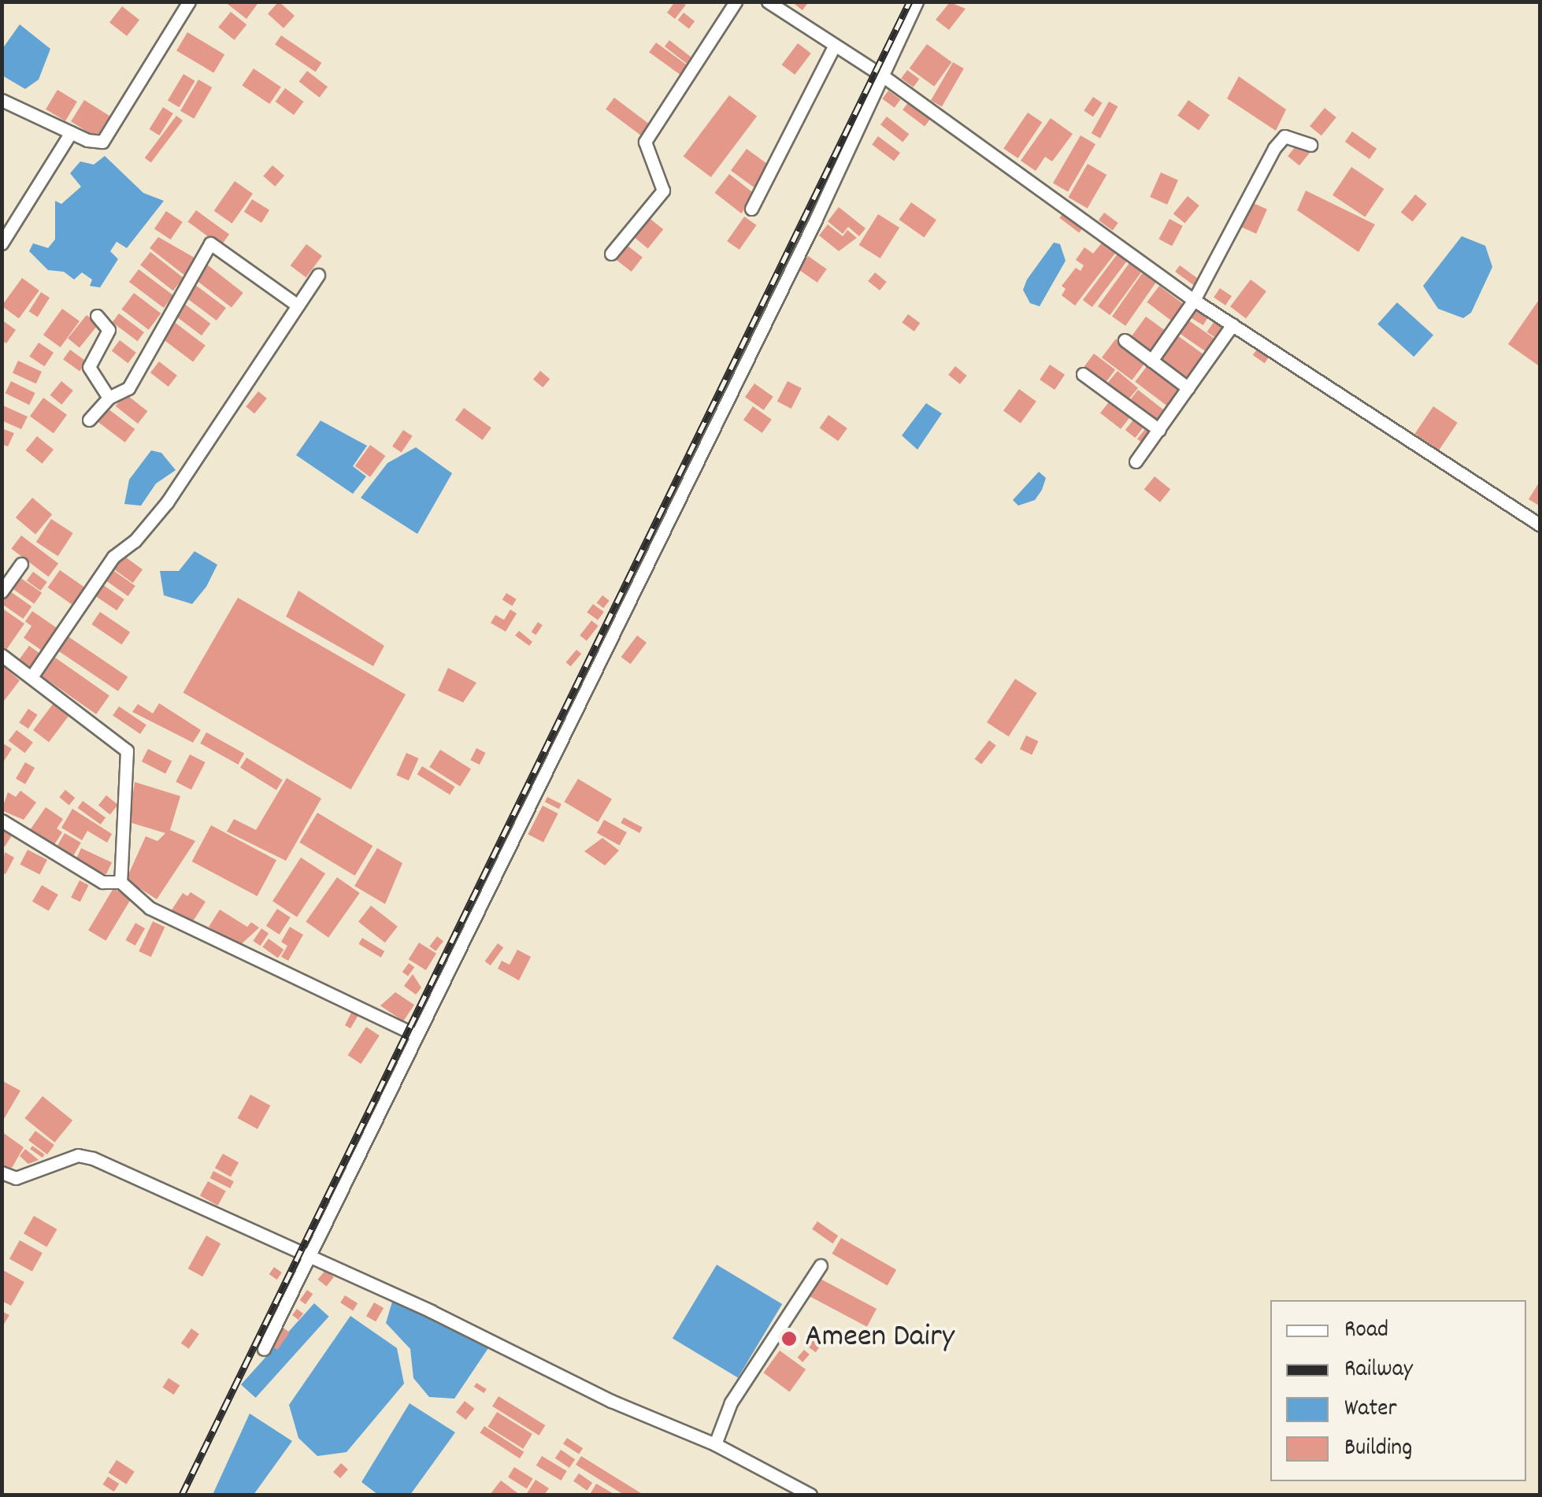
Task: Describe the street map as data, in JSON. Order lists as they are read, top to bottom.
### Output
{
  "places": ["Ameen Dairy"],
  "legend": [
    "Road",
    "Railway",
    "Water",
    "Building"
  ]
}
